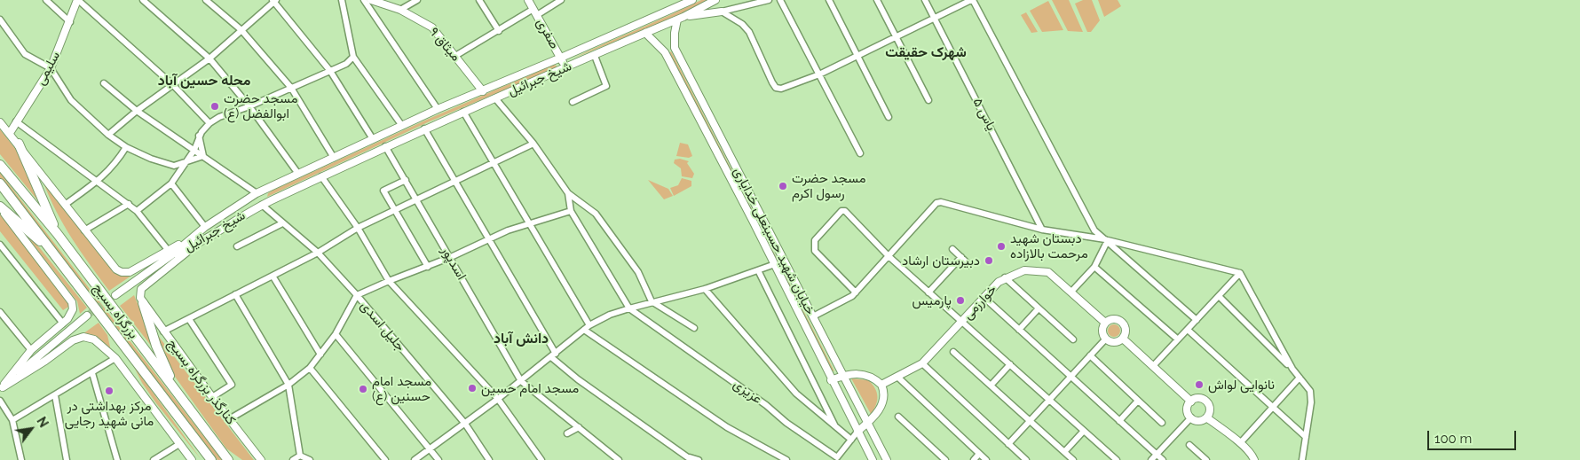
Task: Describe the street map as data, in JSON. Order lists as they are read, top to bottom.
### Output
{
  "streets": {
    "highway": ["بزرگراه بسیج"],
    "street": [
      "صفری",
      "میثاق ۹",
      "سلیمی",
      "شیخ جبرائیل",
      "یاس ۵",
      "خیابان شهید حسینعلی خدایاری",
      "اسدپور",
      "خوارزمی",
      "جلیل اسدی",
      "کنارگذر بزرگراه بسیج",
      "عزیزی"
    ]
  },
  "crossings": [
    ["صفری", "شیخ جبرائیل"],
    ["میثاق ۹", "شیخ جبرائیل"],
    ["شیخ جبرائیل", "خیابان شهید حسینعلی خدایاری"],
    ["شیخ جبرائیل", "اسدپور"],
    ["شیخ جبرائیل", "جلیل اسدی"],
    ["خیابان شهید حسینعلی خدایاری", "عزیزی"]
  ],
  "districts": ["شهرک حقیقت", "محله حسین آباد", "دانش آباد"],
  "places": [
    "مسجد حضرت ابوالفضل (ع)",
    "مسجد حضرت رسول اکرم",
    "دبستان شهید مرحمت بالازاده",
    "دبیرستان ارشاد",
    "پارمیس",
    "نانوایی لواش",
    "مسجد امام حسین",
    "مسجد امام حسنین (ع)",
    "مرکز بهداشتی در مانی شهید رجایی"
  ],
  "scale_bar": "100 m",
  "north": "top right"
}
